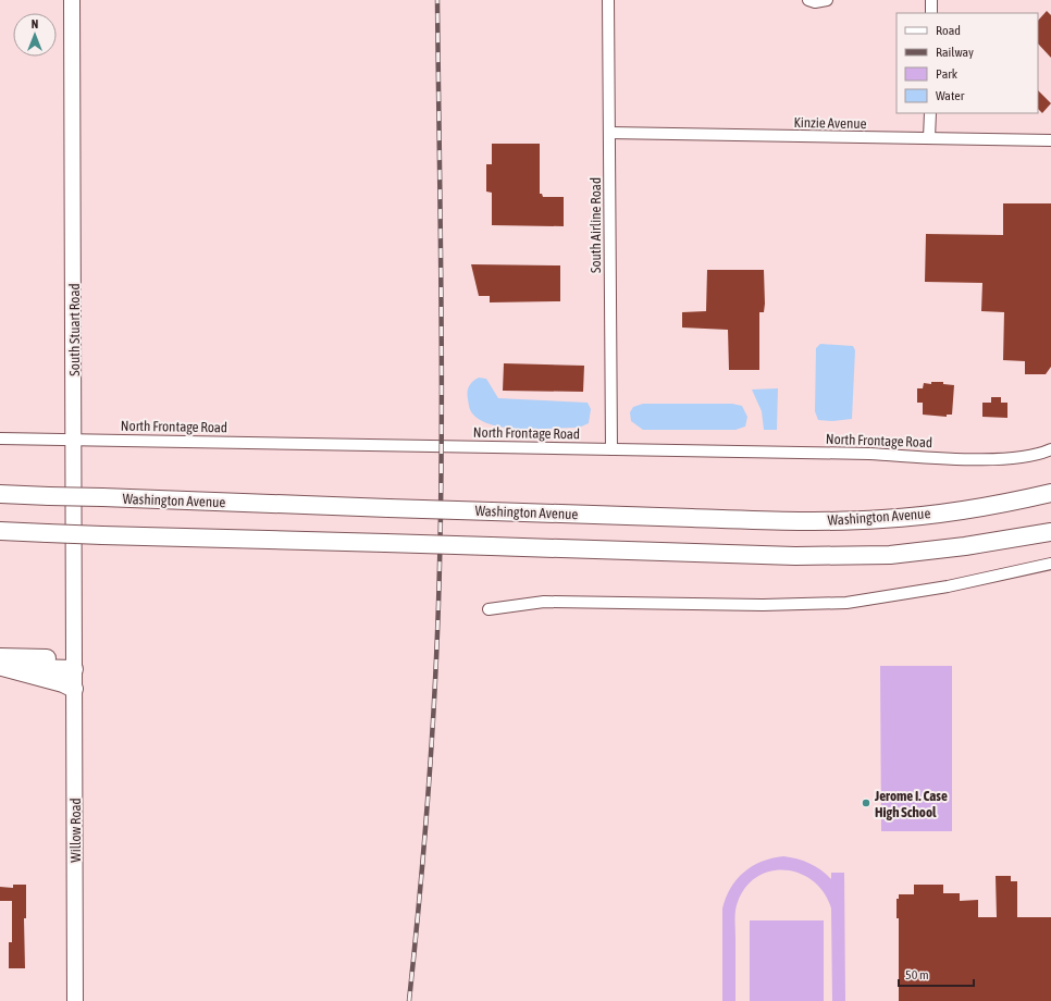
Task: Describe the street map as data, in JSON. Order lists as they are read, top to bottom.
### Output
{
  "streets": {
    "main road": ["Washington Avenue"],
    "street": [
      "Kinzie Avenue",
      "South Airline Road",
      "South Stuart Road",
      "North Frontage Road",
      "Willow Road"
    ]
  },
  "crossings": [
    ["Kinzie Avenue", "South Airline Road"],
    ["South Airline Road", "North Frontage Road"],
    ["South Stuart Road", "North Frontage Road"],
    ["South Stuart Road", "Willow Road"]
  ],
  "places": ["Jerome I. Case High School"],
  "legend": [
    "Road",
    "Railway",
    "Park",
    "Water"
  ],
  "scale_bar": "50 m",
  "north": "top"
}
